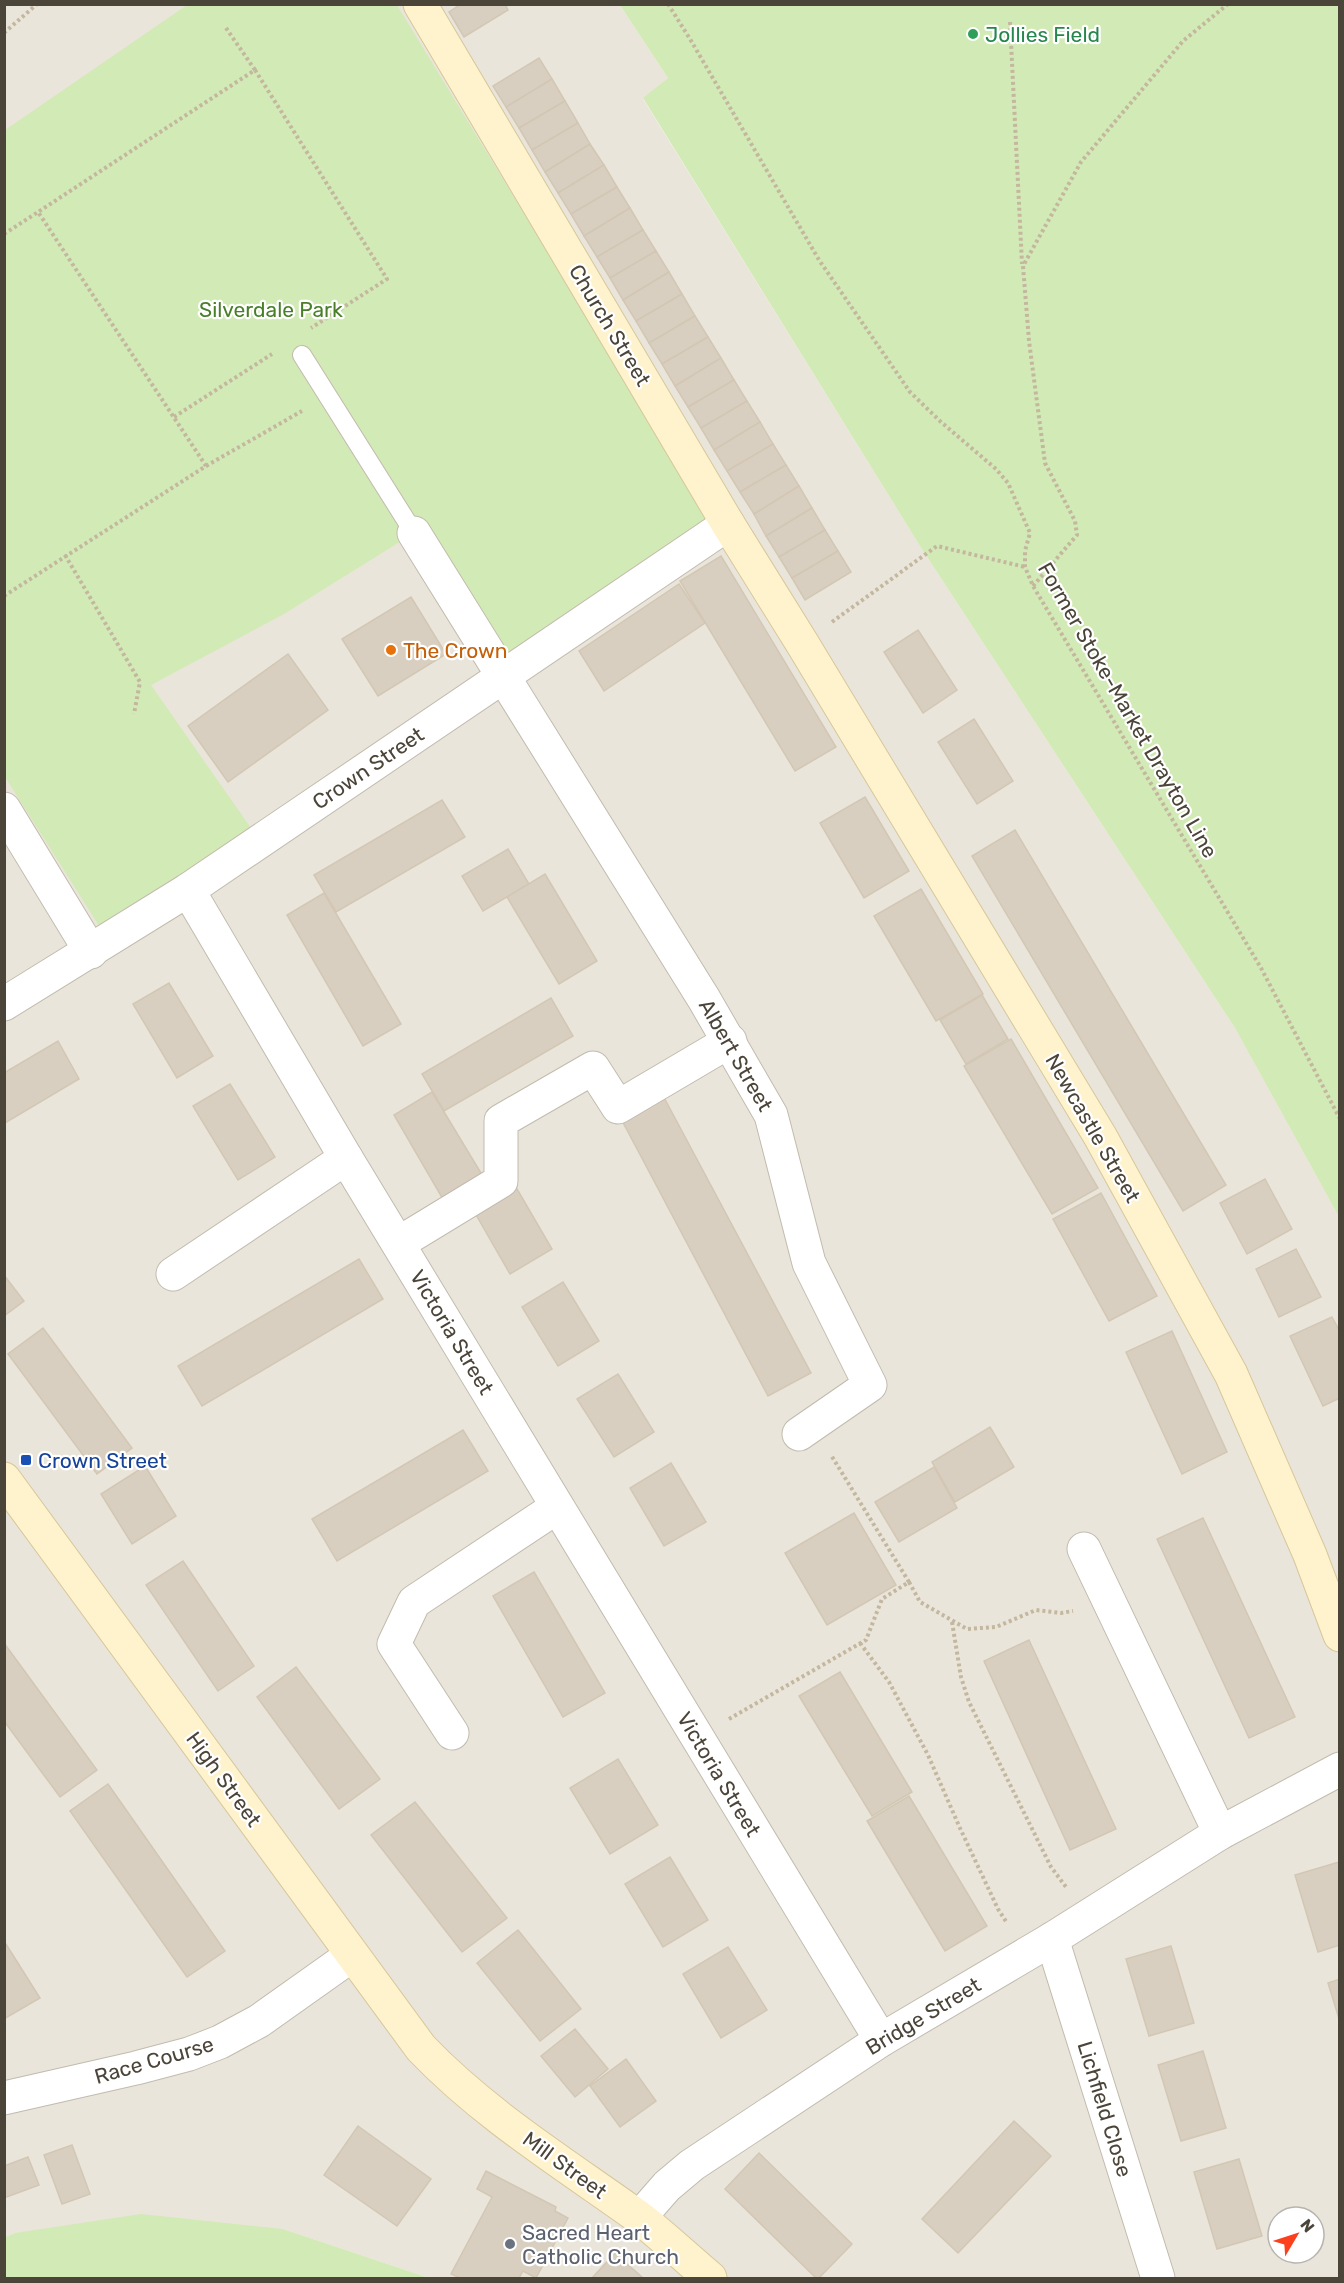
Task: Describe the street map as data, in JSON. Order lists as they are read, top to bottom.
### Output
{
  "streets": {
    "main road": [
      "Church Street",
      "Newcastle Street",
      "High Street",
      "Mill Street"
    ],
    "street": [
      "Crown Street",
      "Albert Street",
      "Victoria Street",
      "Bridge Street",
      "Race Course",
      "Lichfield Close"
    ],
    "path": ["Former Stoke-Market Drayton Line"]
  },
  "crossings": [
    ["Church Street", "Crown Street"],
    ["Church Street", "Newcastle Street"],
    ["Crown Street", "Albert Street"],
    ["Crown Street", "Victoria Street"],
    ["Victoria Street", "Bridge Street"],
    ["High Street", "Race Course"],
    ["High Street", "Mill Street"],
    ["Bridge Street", "Lichfield Close"],
    ["Bridge Street", "Mill Street"]
  ],
  "parks": ["Silverdale Park"],
  "places": {
    "other": ["Jollies Field", "The Crown", "Sacred Heart Catholic Church"],
    "transit": ["Crown Street"]
  },
  "north": "top right"
}
